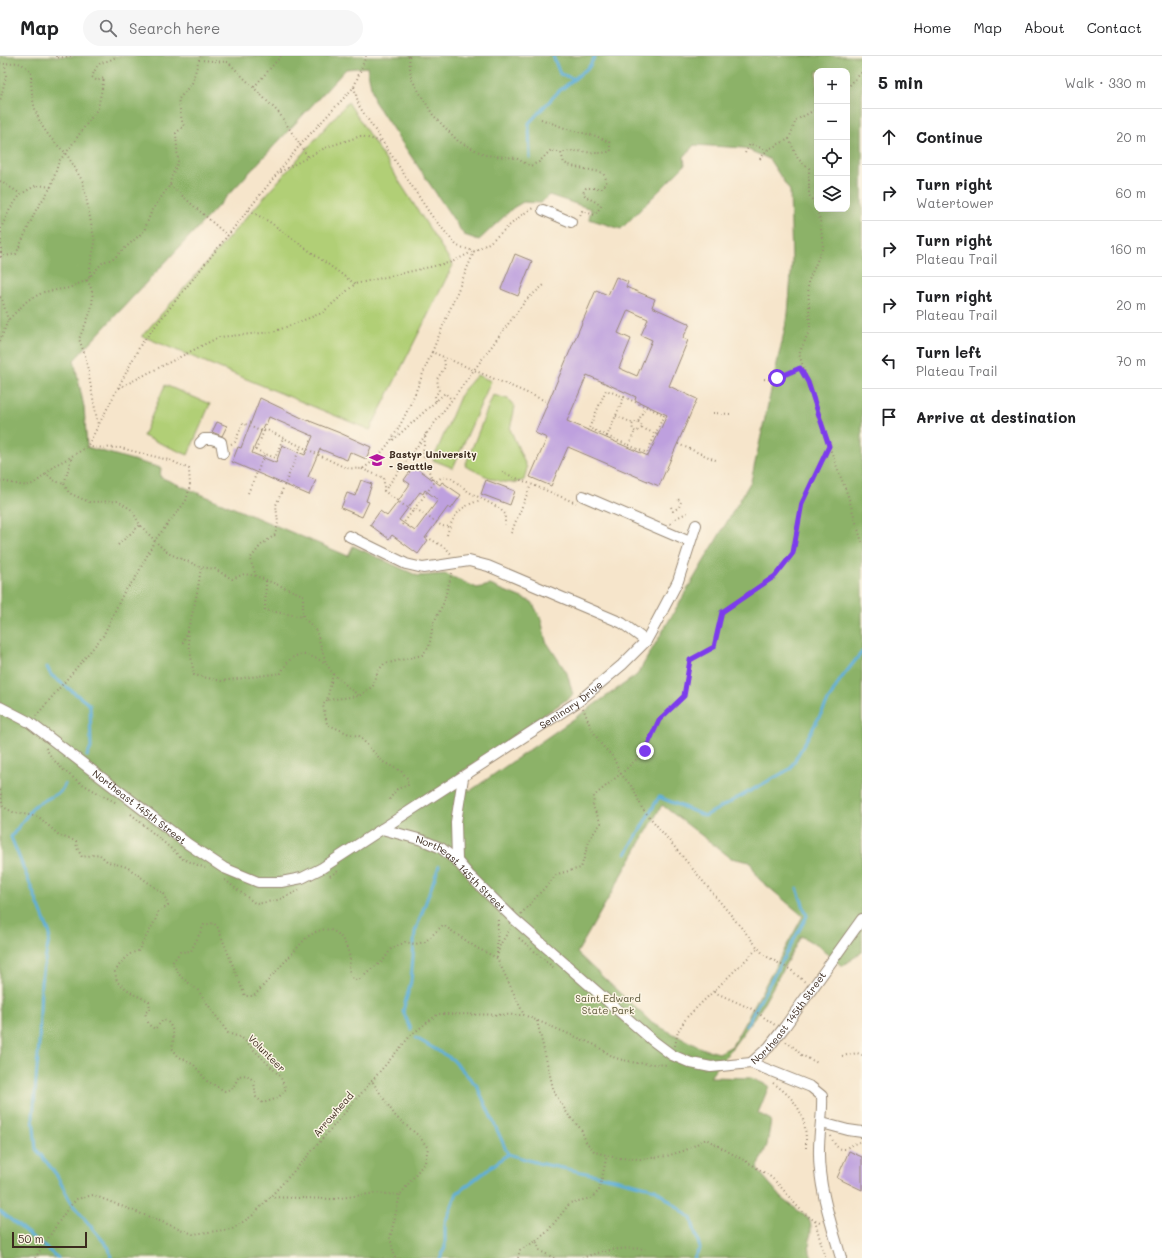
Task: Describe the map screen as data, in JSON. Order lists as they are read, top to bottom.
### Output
{
  "streets": {
    "street": ["Seminary Drive", "Northeast 145th Street"],
    "path": ["Volunteer", "Arrowhead"]
  },
  "crossings": [
    ["Seminary Drive", "Northeast 145th Street"]
  ],
  "parks": ["Saint Edward State Park"],
  "places": {
    "school or university": ["Bastyr University - Seattle"]
  },
  "scale_bar": "50 m",
  "page": {
    "header": "Map",
    "search": "Search here",
    "nav": [
      "Home",
      "Map",
      "About",
      "Contact"
    ],
    "heading": ["5 min", "Walk · 330 m"],
    "map_buttons": ["+", "−"],
    "list": [
      ["Continue", "20 m"],
      ["Turn right", "Watertower", "60 m"],
      ["Turn right", "Plateau Trail", "160 m"],
      ["Turn right", "Plateau Trail", "20 m"],
      ["Turn left", "Plateau Trail", "70 m"],
      "Arrive at destination"
    ],
    "scale": "50 m"
  }
}
